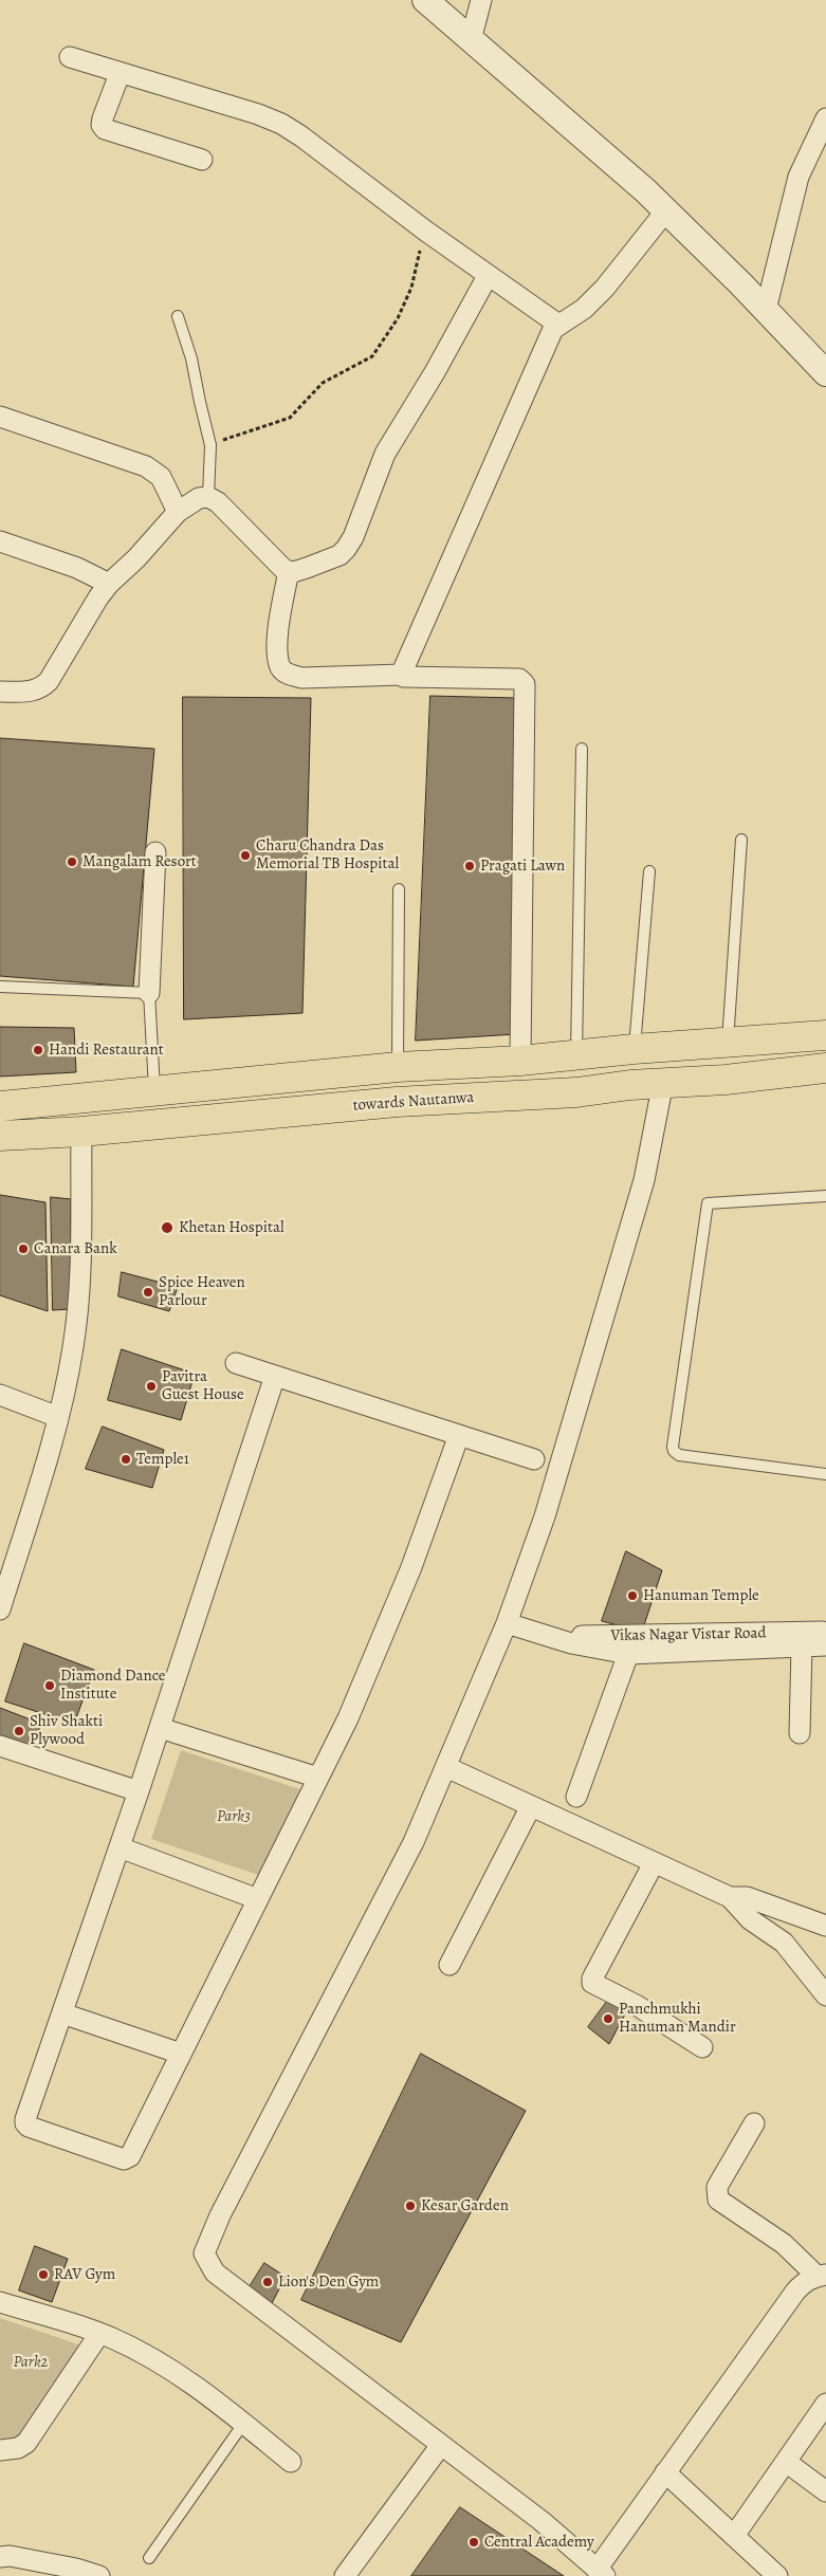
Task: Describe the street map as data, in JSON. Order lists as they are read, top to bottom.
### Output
{
  "streets": {
    "main road": ["towards Nautanwa"],
    "street": ["Vikas Nagar Vistar Road"]
  },
  "parks": ["Park3", "Park2"],
  "places": [
    "Charu Chandra Das Memorial TB Hospital",
    "Mangalam Resort",
    "Pragati Lawn",
    "Handi Restaurant",
    "Khetan Hospital",
    "Canara Bank",
    "Spice Heaven Parlour",
    "Pavitra Guest House",
    "Temple1",
    "Hanuman Temple",
    "Diamond Dance Institute",
    "Shiv Shakti Plywood",
    "Panchmukhi Hanuman Mandir",
    "Kesar Garden",
    "RAV Gym",
    "Lion's Den Gym",
    "Central Academy"
  ]
}
